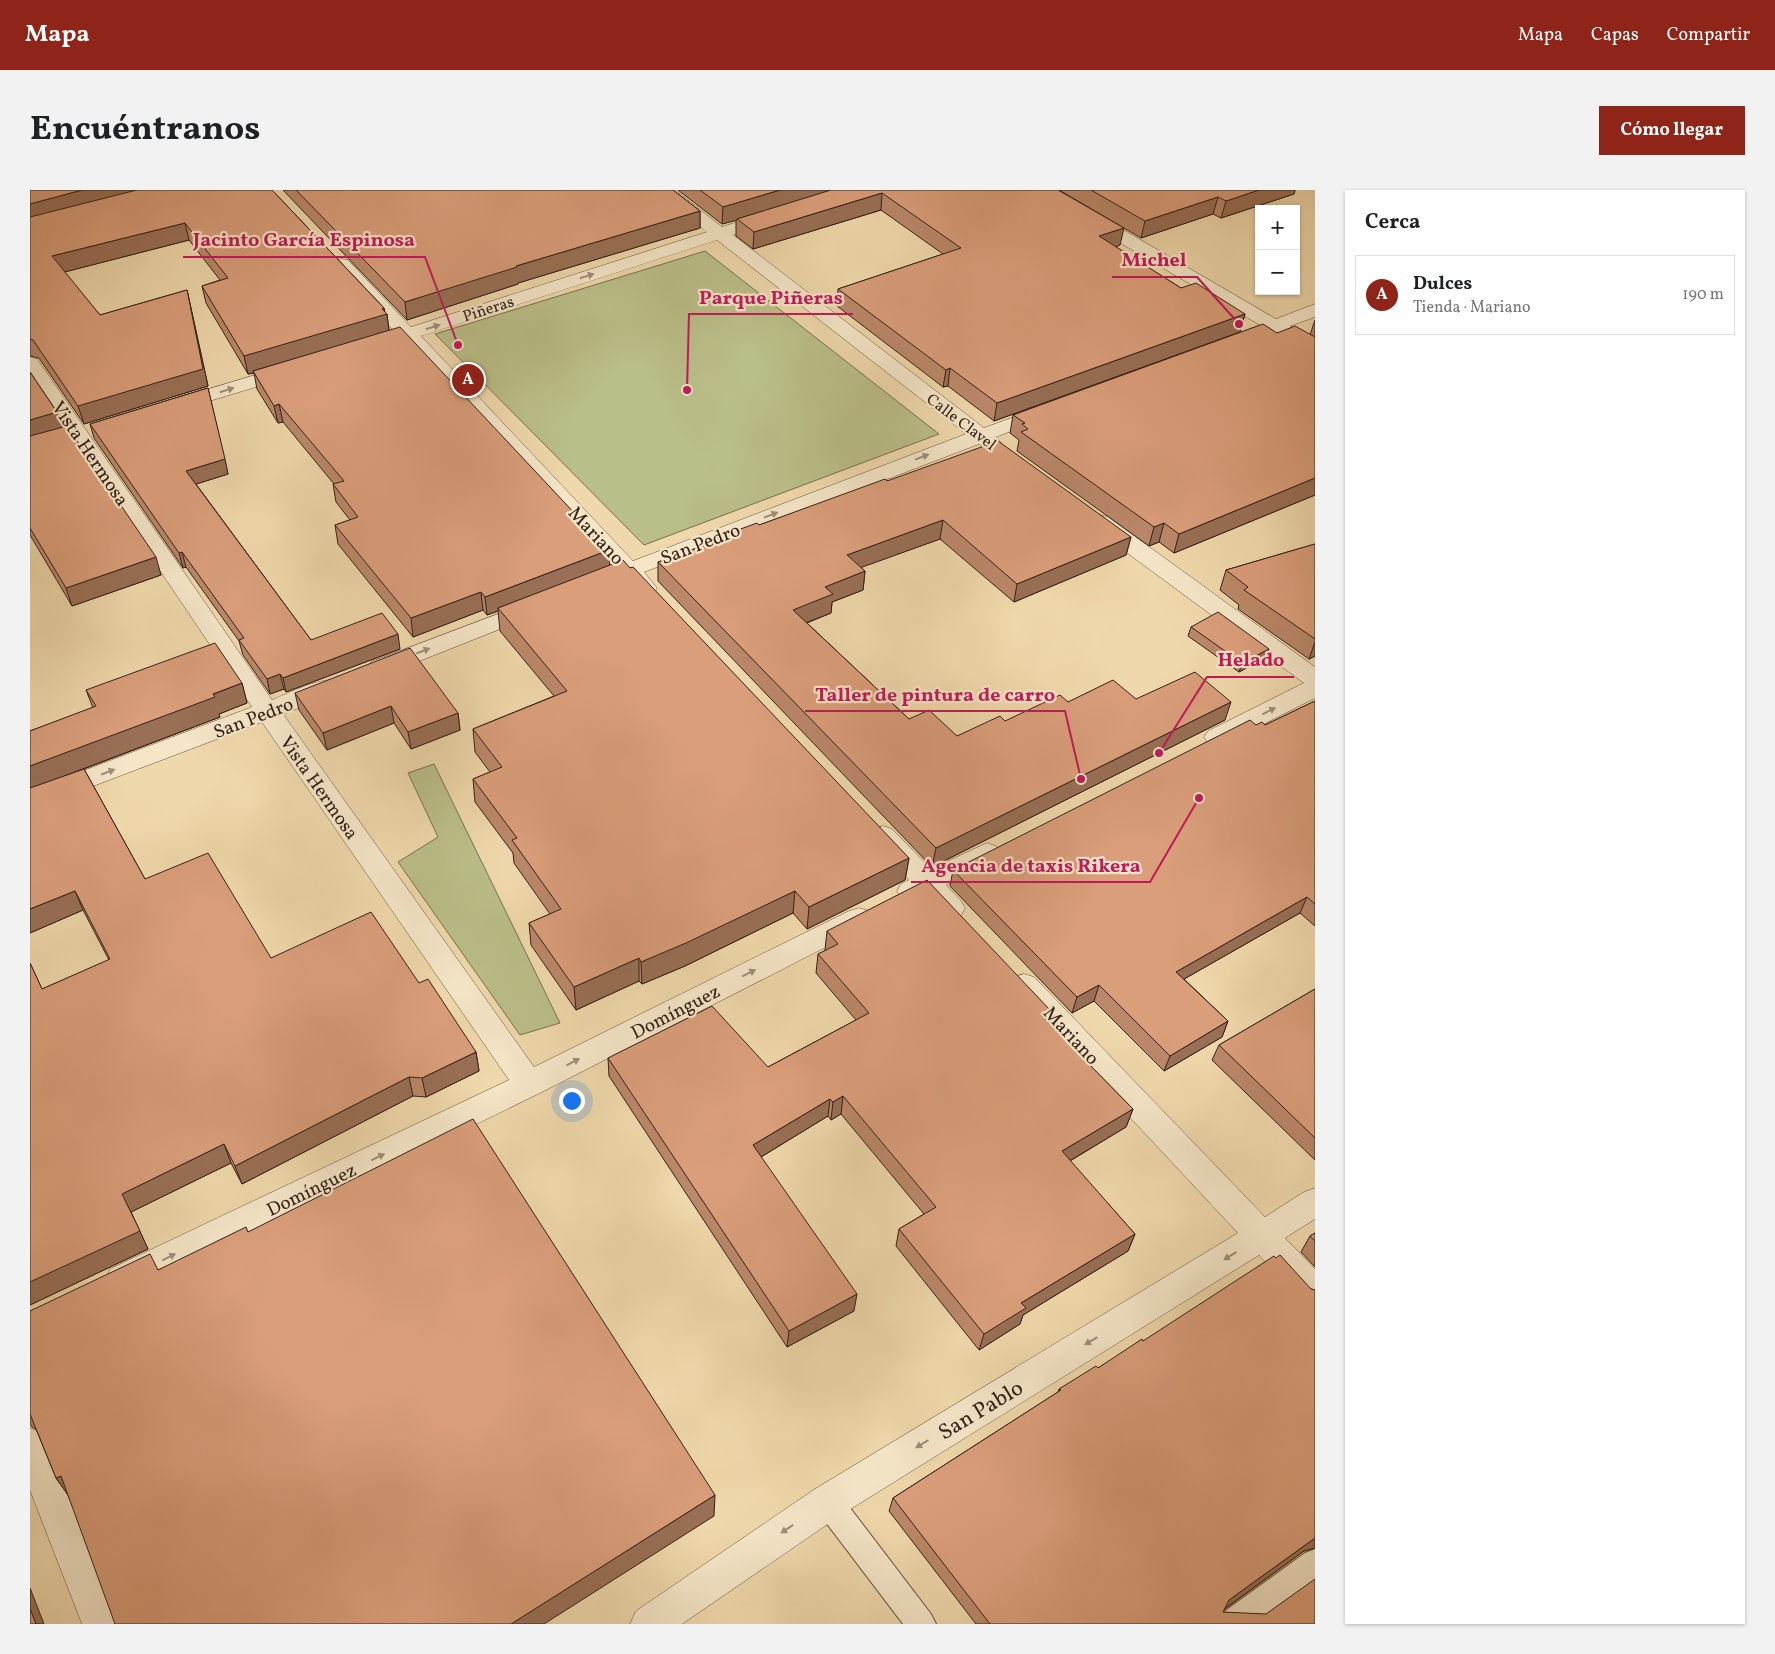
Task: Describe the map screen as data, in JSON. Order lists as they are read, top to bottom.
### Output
{
  "streets": {
    "street": [
      "Piñeras",
      "Calle Clavel",
      "Vista Hermosa",
      "Mariano",
      "San Pedro",
      "Domínguez",
      "San Pablo"
    ]
  },
  "crossings": [
    ["Piñeras", "Calle Clavel"],
    ["Piñeras", "Mariano"],
    ["Calle Clavel", "San Pedro"],
    ["Vista Hermosa", "San Pedro"],
    ["Vista Hermosa", "Domínguez"],
    ["Mariano", "San Pedro"],
    ["Mariano", "San Pablo"]
  ],
  "one_way": [
    "Piñeras",
    "San Pedro",
    "Domínguez",
    "San Pablo"
  ],
  "places": [
    "Michel",
    "Jacinto García Espinosa",
    "Parque Piñeras",
    "Helado",
    "Taller de pintura de carro",
    "Agencia de taxis Rikera"
  ],
  "page": {
    "header": "Mapa",
    "nav": ["Mapa", "Capas", "Compartir"],
    "title": "Encuéntranos",
    "buttons": "Cómo llegar",
    "heading": "Cerca",
    "map_buttons": ["+", "−"],
    "list": [
      {
        "mark": "A",
        "name": "Dulces",
        "note": "Tienda · Mariano",
        "value": "190 m"
      }
    ],
    "pins": "A"
  }
}
